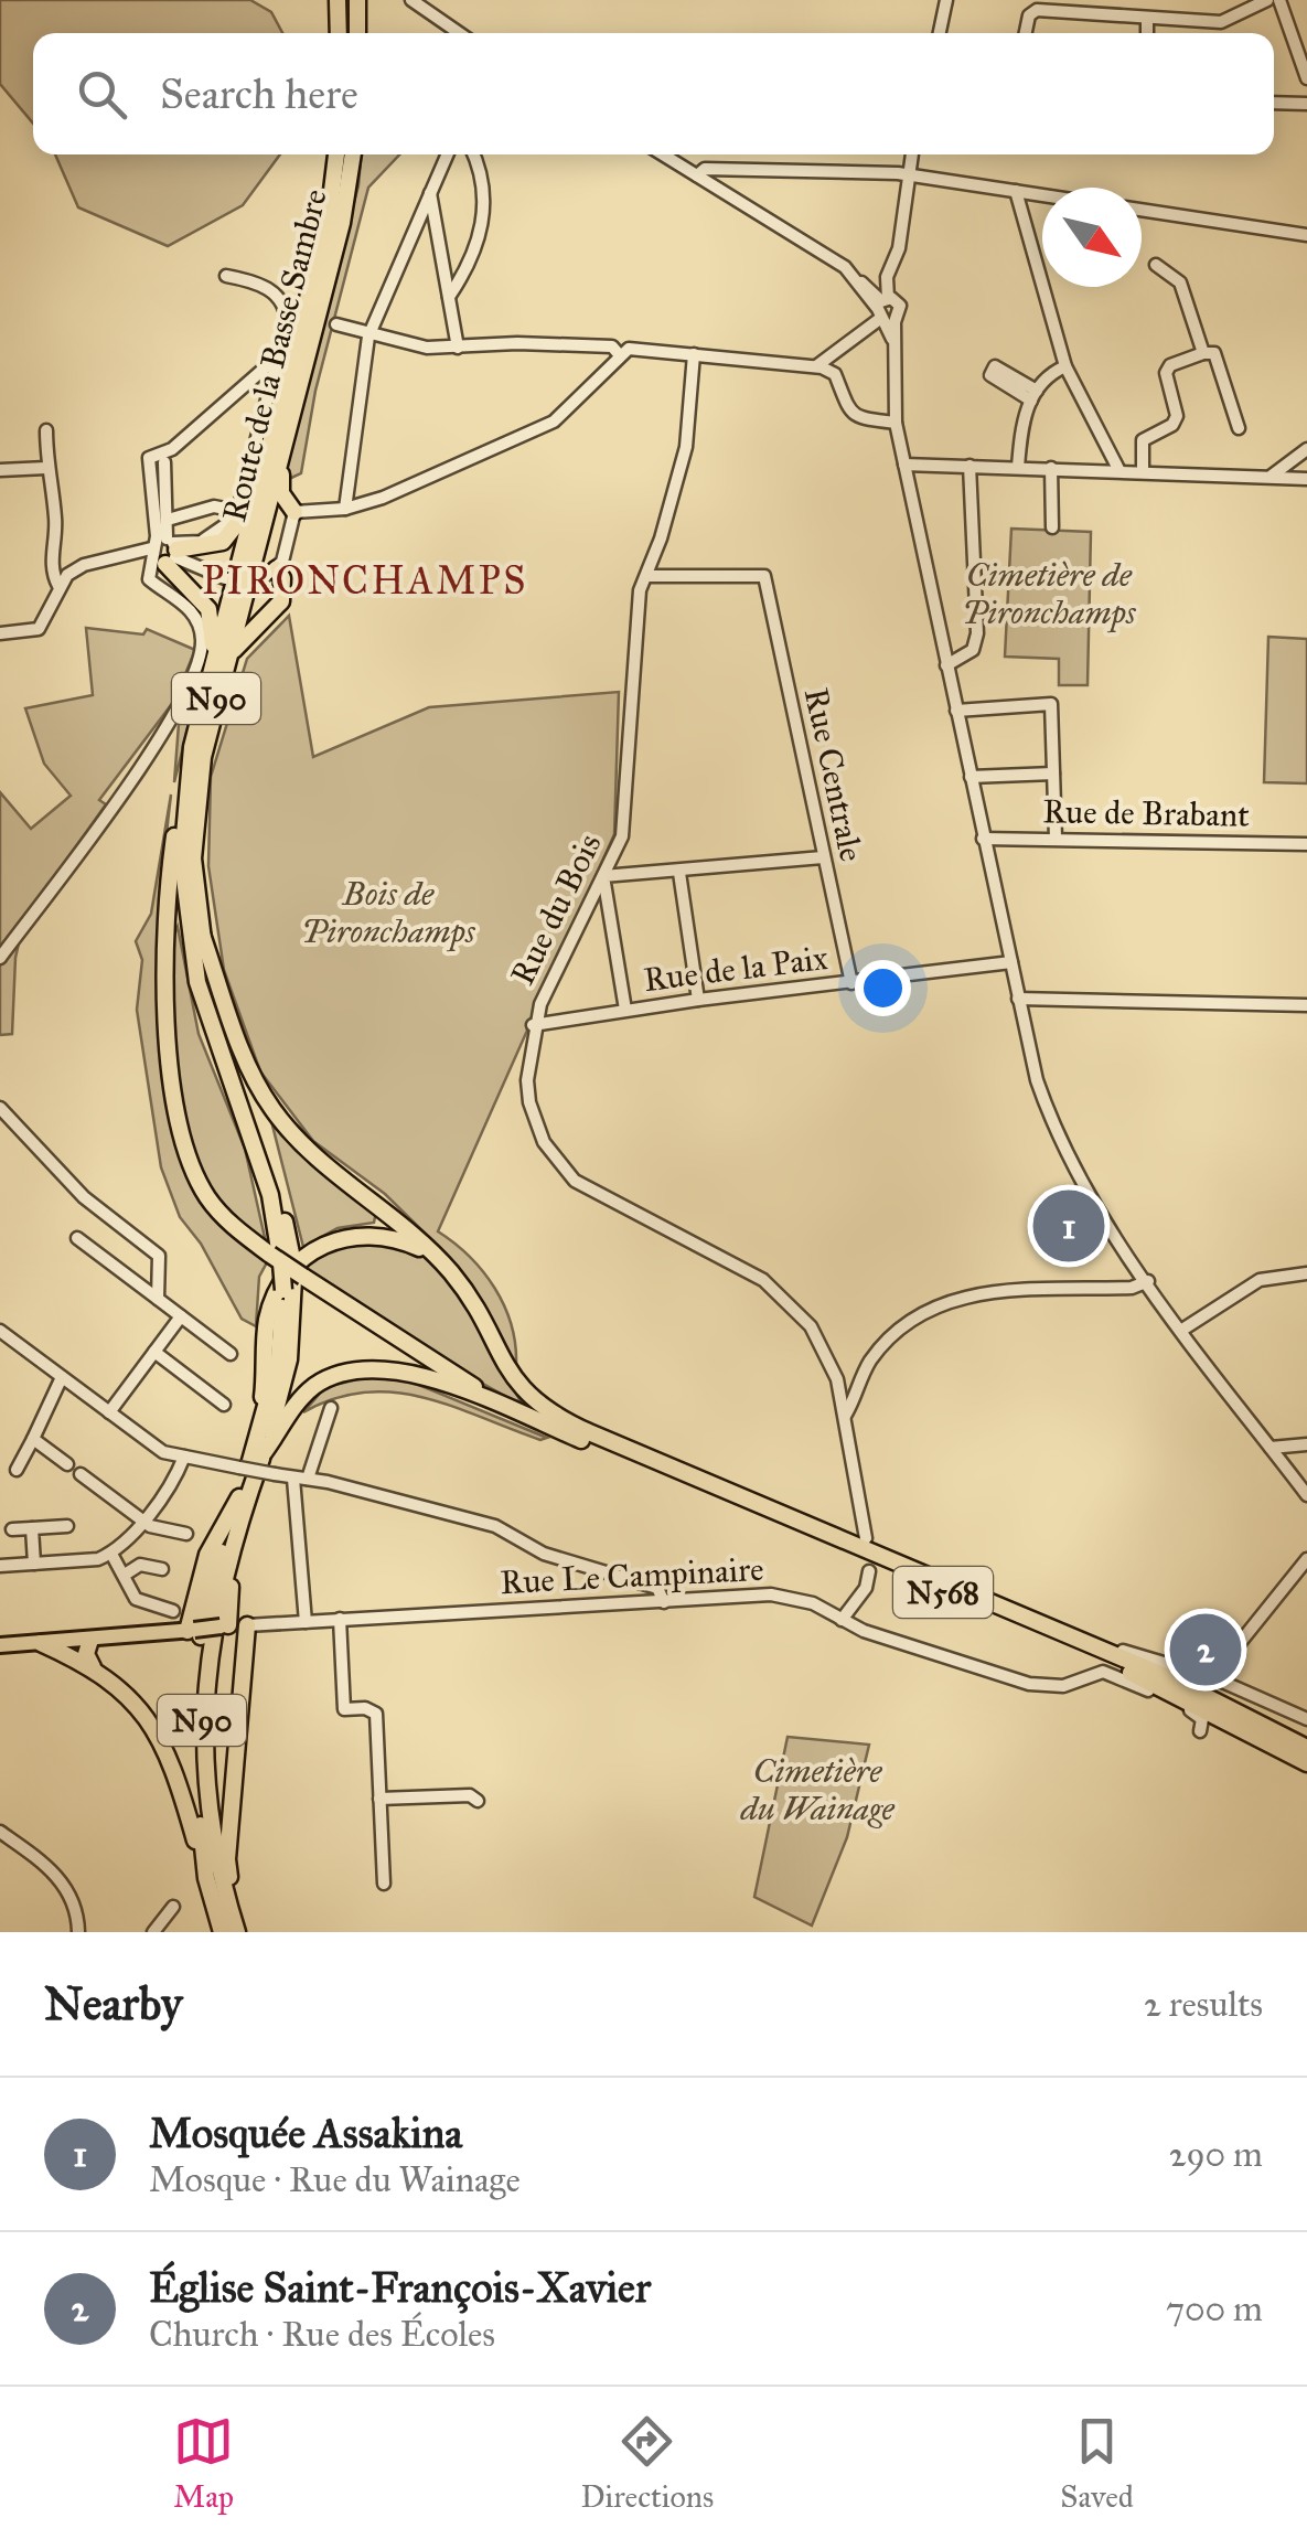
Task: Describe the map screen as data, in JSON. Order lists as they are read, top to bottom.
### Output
{
  "streets": {
    "highway": ["Route de la Basse Sambre", "N90", "N568"],
    "main road": ["Rue Le Campinaire"],
    "street": [
      "Rue Centrale",
      "Rue de Brabant",
      "Rue du Bois",
      "Rue de la Paix"
    ]
  },
  "crossings": [
    ["Rue Centrale", "Rue du Bois"],
    ["Rue Centrale", "Rue de la Paix"],
    ["Rue du Bois", "Rue de la Paix"]
  ],
  "districts": ["PIRONCHAMPS"],
  "parks": ["Cimetière de Pironchamps", "Bois de Pironchamps", "Cimetière du Wainage"],
  "north": "bottom right",
  "page": {
    "search": "Search here",
    "pins": ["1", "2"],
    "heading": ["Nearby", "2 results"],
    "list": [
      {
        "mark": "1",
        "name": "Mosquée Assakina",
        "note": "Mosque · Rue du Wainage",
        "value": "290 m"
      },
      {
        "mark": "2",
        "name": "Église Saint-François-Xavier",
        "note": "Church · Rue des Écoles",
        "value": "700 m"
      }
    ],
    "nav": ["Map", "Directions", "Saved"]
  }
}
